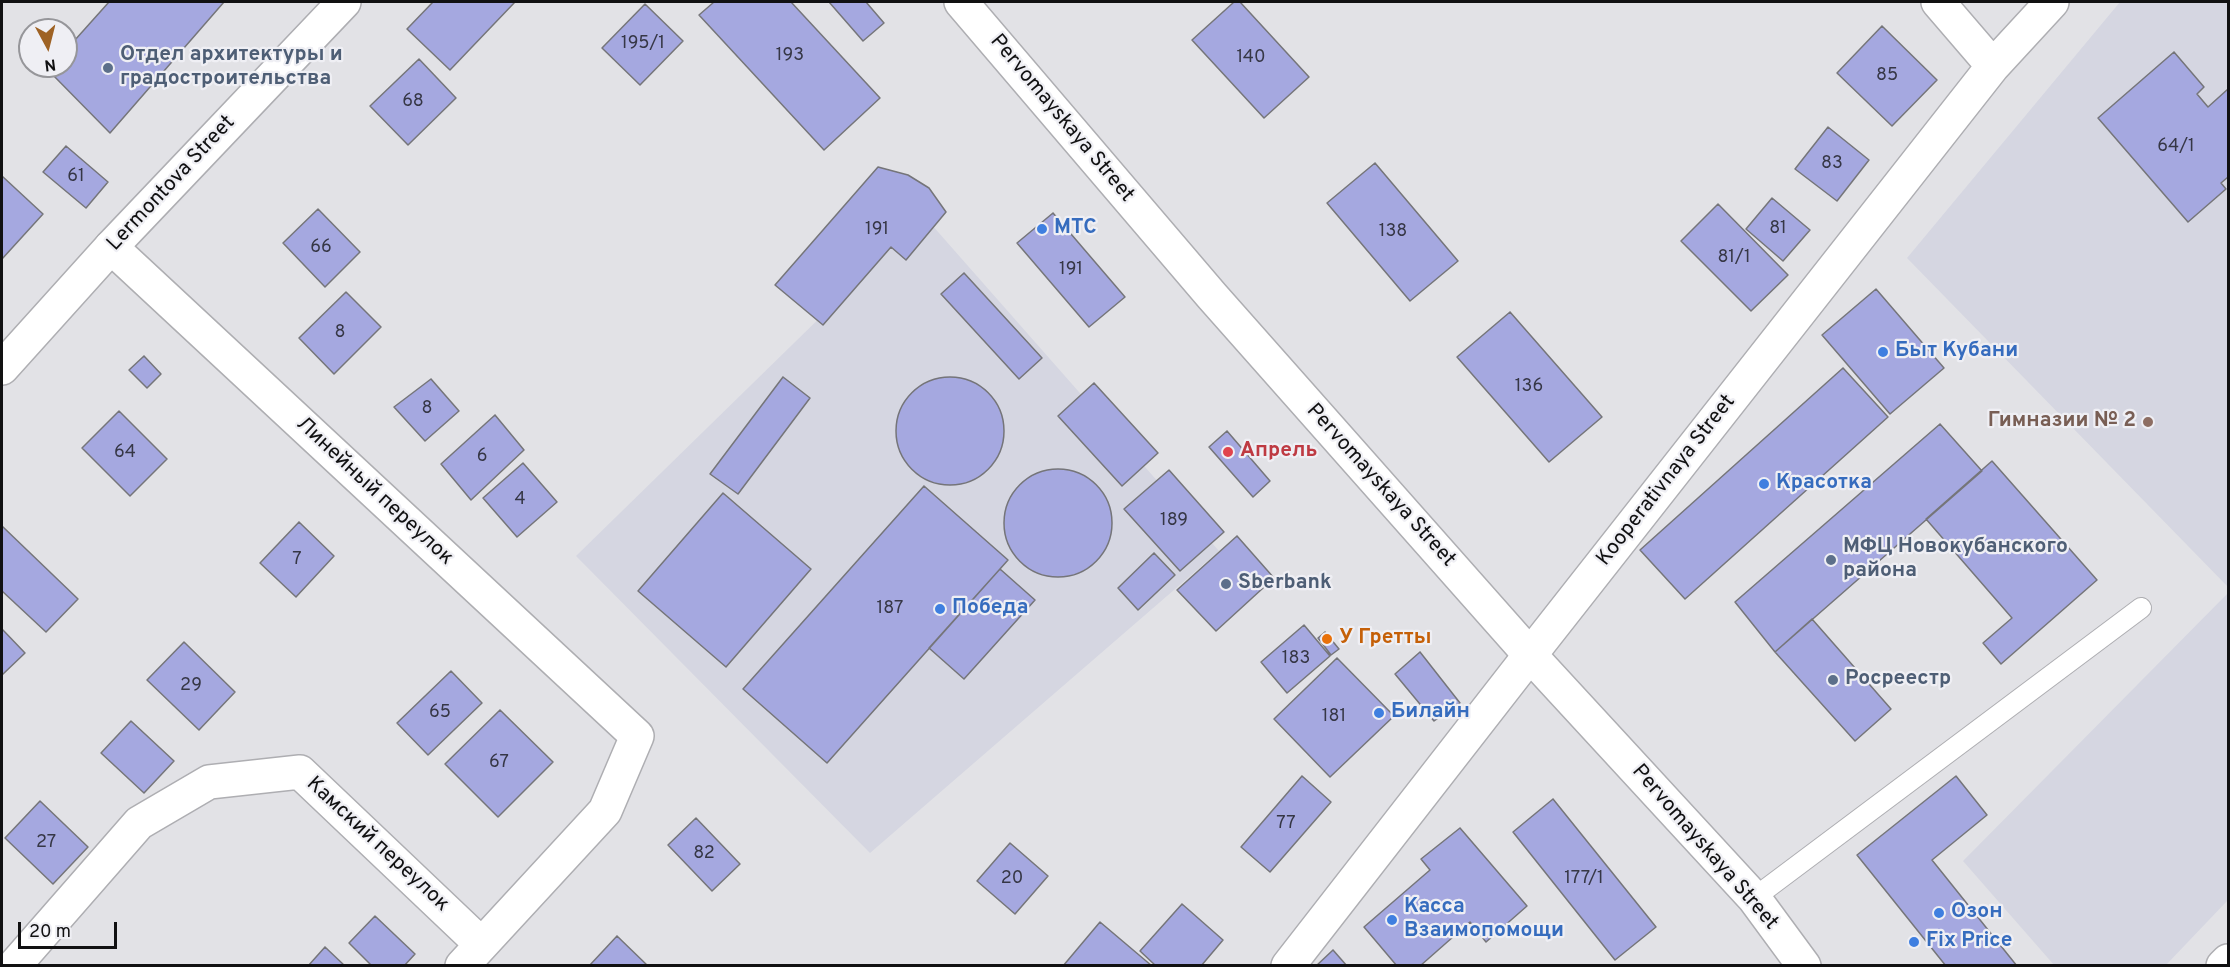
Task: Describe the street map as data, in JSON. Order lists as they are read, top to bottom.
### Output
{
  "streets": {
    "street": [
      "Pervomayskaya Street",
      "Lermontova Street",
      "Kooperativnaya Street",
      "Линейный переулок",
      "Камский переулок"
    ]
  },
  "crossings": [
    ["Pervomayskaya Street", "Kooperativnaya Street"],
    ["Lermontova Street", "Линейный переулок"],
    ["Линейный переулок", "Камский переулок"]
  ],
  "places": [
    "Отдел архитектуры и градостроительства",
    "МТС",
    "Быт Кубани",
    "Гимназии № 2",
    "Апрель",
    "Красотка",
    "МФЦ Новокубанского района",
    "Sberbank",
    "Победа",
    "У Гретты",
    "Росреестр",
    "Билайн",
    "Озон",
    "Касса Взаимопомощи",
    "Fix Price"
  ],
  "house_numbers": [
    "195/1",
    "193",
    "140",
    "85",
    "68",
    "64/1",
    "83",
    "61",
    "81",
    "191",
    "138",
    "66",
    "81/1",
    "191",
    "8",
    "136",
    "8",
    "64",
    "6",
    "4",
    "189",
    "7",
    "187",
    "183",
    "29",
    "65",
    "181",
    "67",
    "77",
    "27",
    "82",
    "20",
    "177/1"
  ],
  "scale_bar": "20 m",
  "north": "bottom"
}
